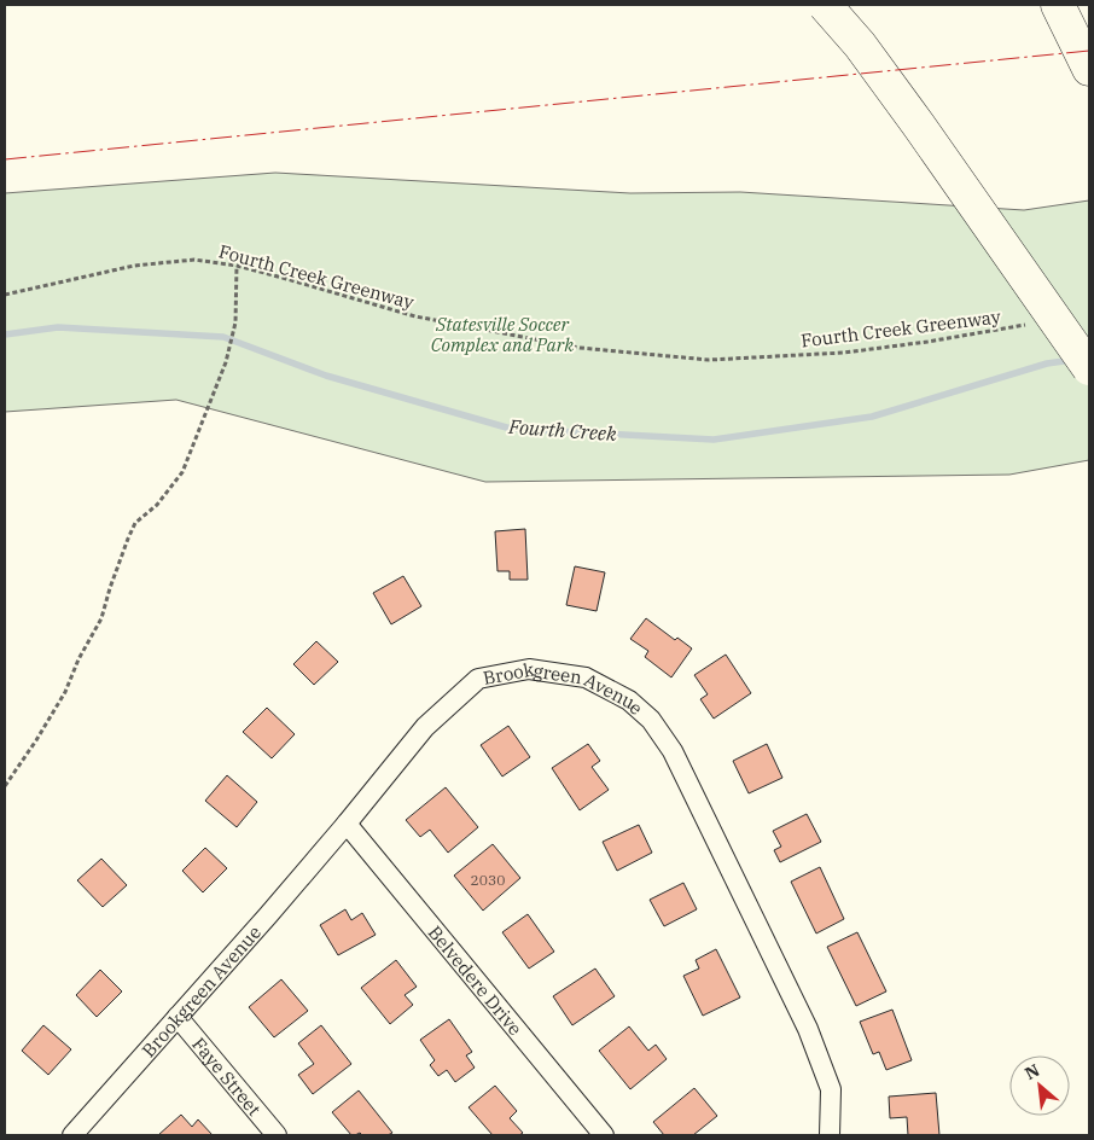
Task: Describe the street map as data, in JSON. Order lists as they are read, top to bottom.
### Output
{
  "streets": {
    "street": ["Brookgreen Avenue", "Belvedere Drive", "Faye Street"],
    "path": ["Fourth Creek Greenway"]
  },
  "crossings": [
    ["Brookgreen Avenue", "Belvedere Drive"],
    ["Brookgreen Avenue", "Faye Street"]
  ],
  "water": ["Fourth Creek"],
  "parks": ["Statesville Soccer Complex and Park"],
  "house_numbers": ["2030"],
  "north": "top left"
}
